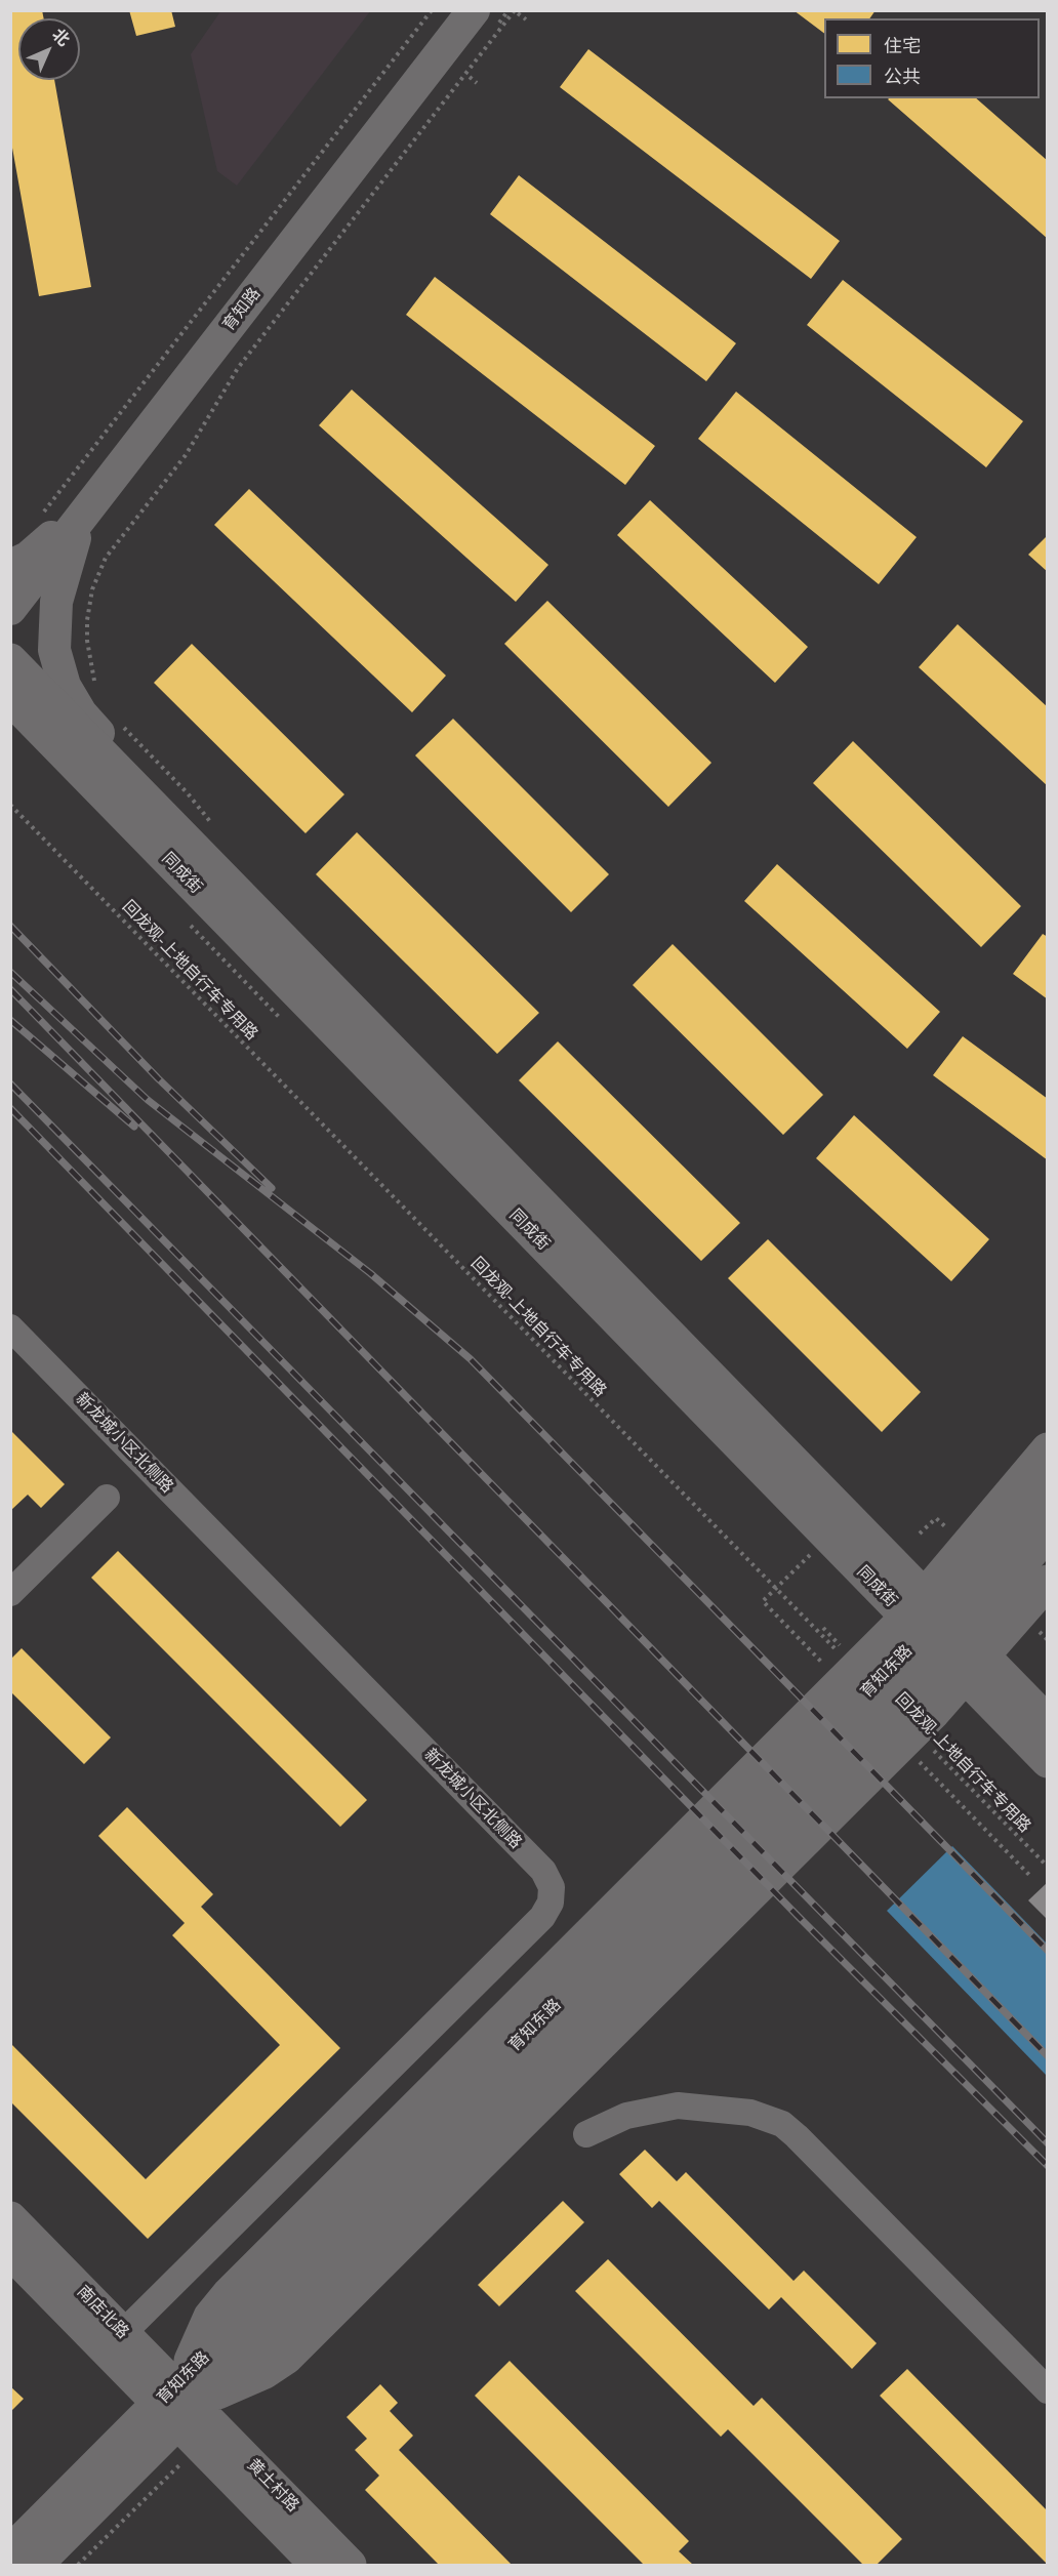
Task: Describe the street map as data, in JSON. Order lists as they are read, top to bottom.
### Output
{
  "streets": {
    "main road": [
      "同成街",
      "育知东路",
      "南店北路",
      "黄土村路"
    ],
    "street": ["育知路", "新龙城小区北侧路"],
    "path": ["回龙观-上地自行车专用路"]
  },
  "crossings": [
    ["新龙城小区北侧路", "南店北路"],
    ["育知东路", "南店北路"],
    ["育知东路", "黄土村路"],
    ["南店北路", "黄土村路"]
  ],
  "legend": ["住宅", "公共"],
  "north": "top right"
}
